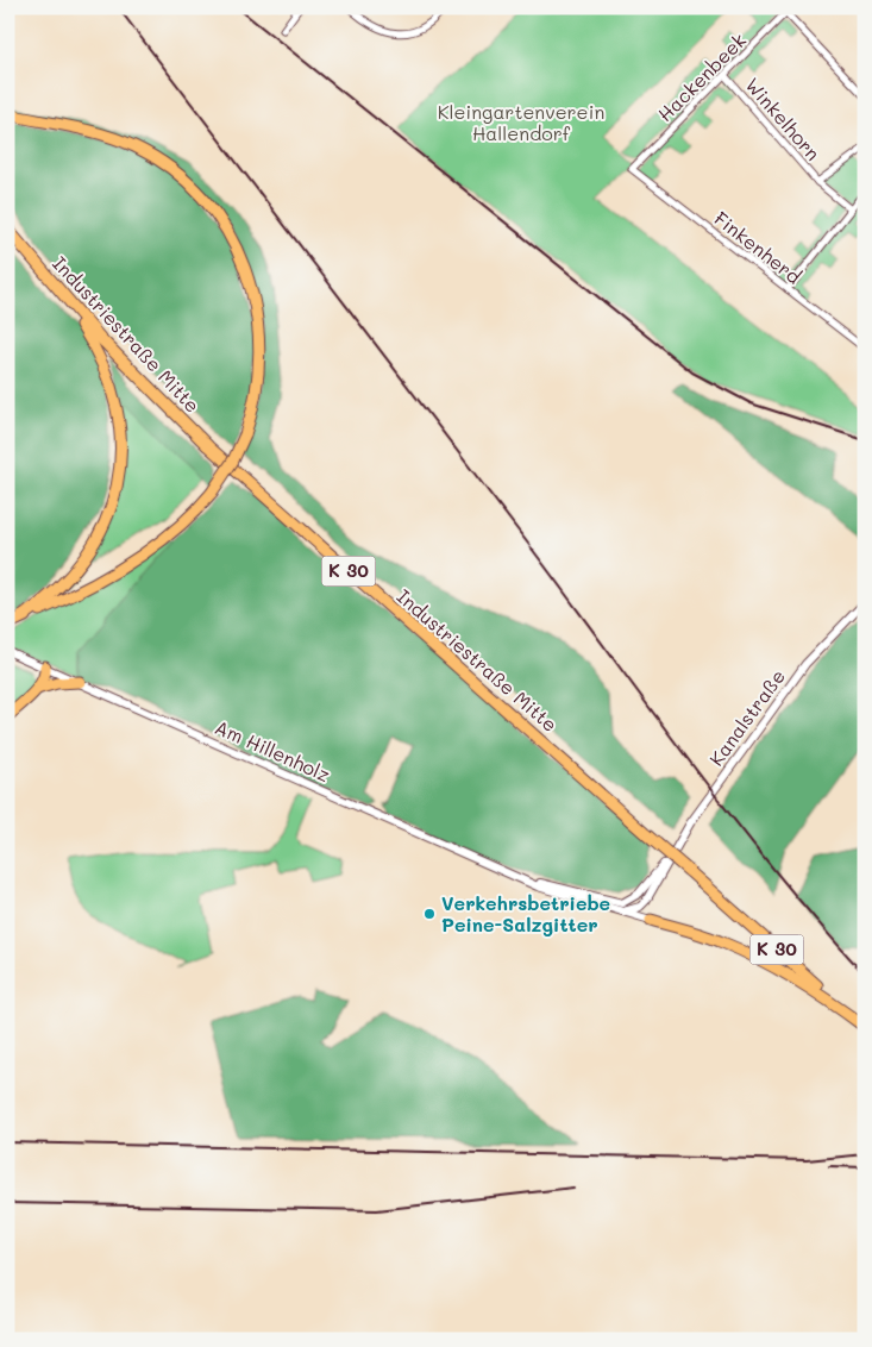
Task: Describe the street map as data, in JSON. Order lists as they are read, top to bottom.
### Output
{
  "streets": {
    "main road": ["Industriestraße Mitte", "K 30"],
    "street": [
      "Hackenbeek",
      "Winkelhorn",
      "Finkenherd",
      "Kanalstraße",
      "Am Hillenholz"
    ]
  },
  "crossings": [
    ["Hackenbeek", "Winkelhorn"],
    ["Hackenbeek", "Finkenherd"],
    ["Kanalstraße", "Am Hillenholz"]
  ],
  "parks": ["Kleingartenverein Hallendorf"],
  "places": ["Verkehrsbetriebe Peine-Salzgitter"]
}
